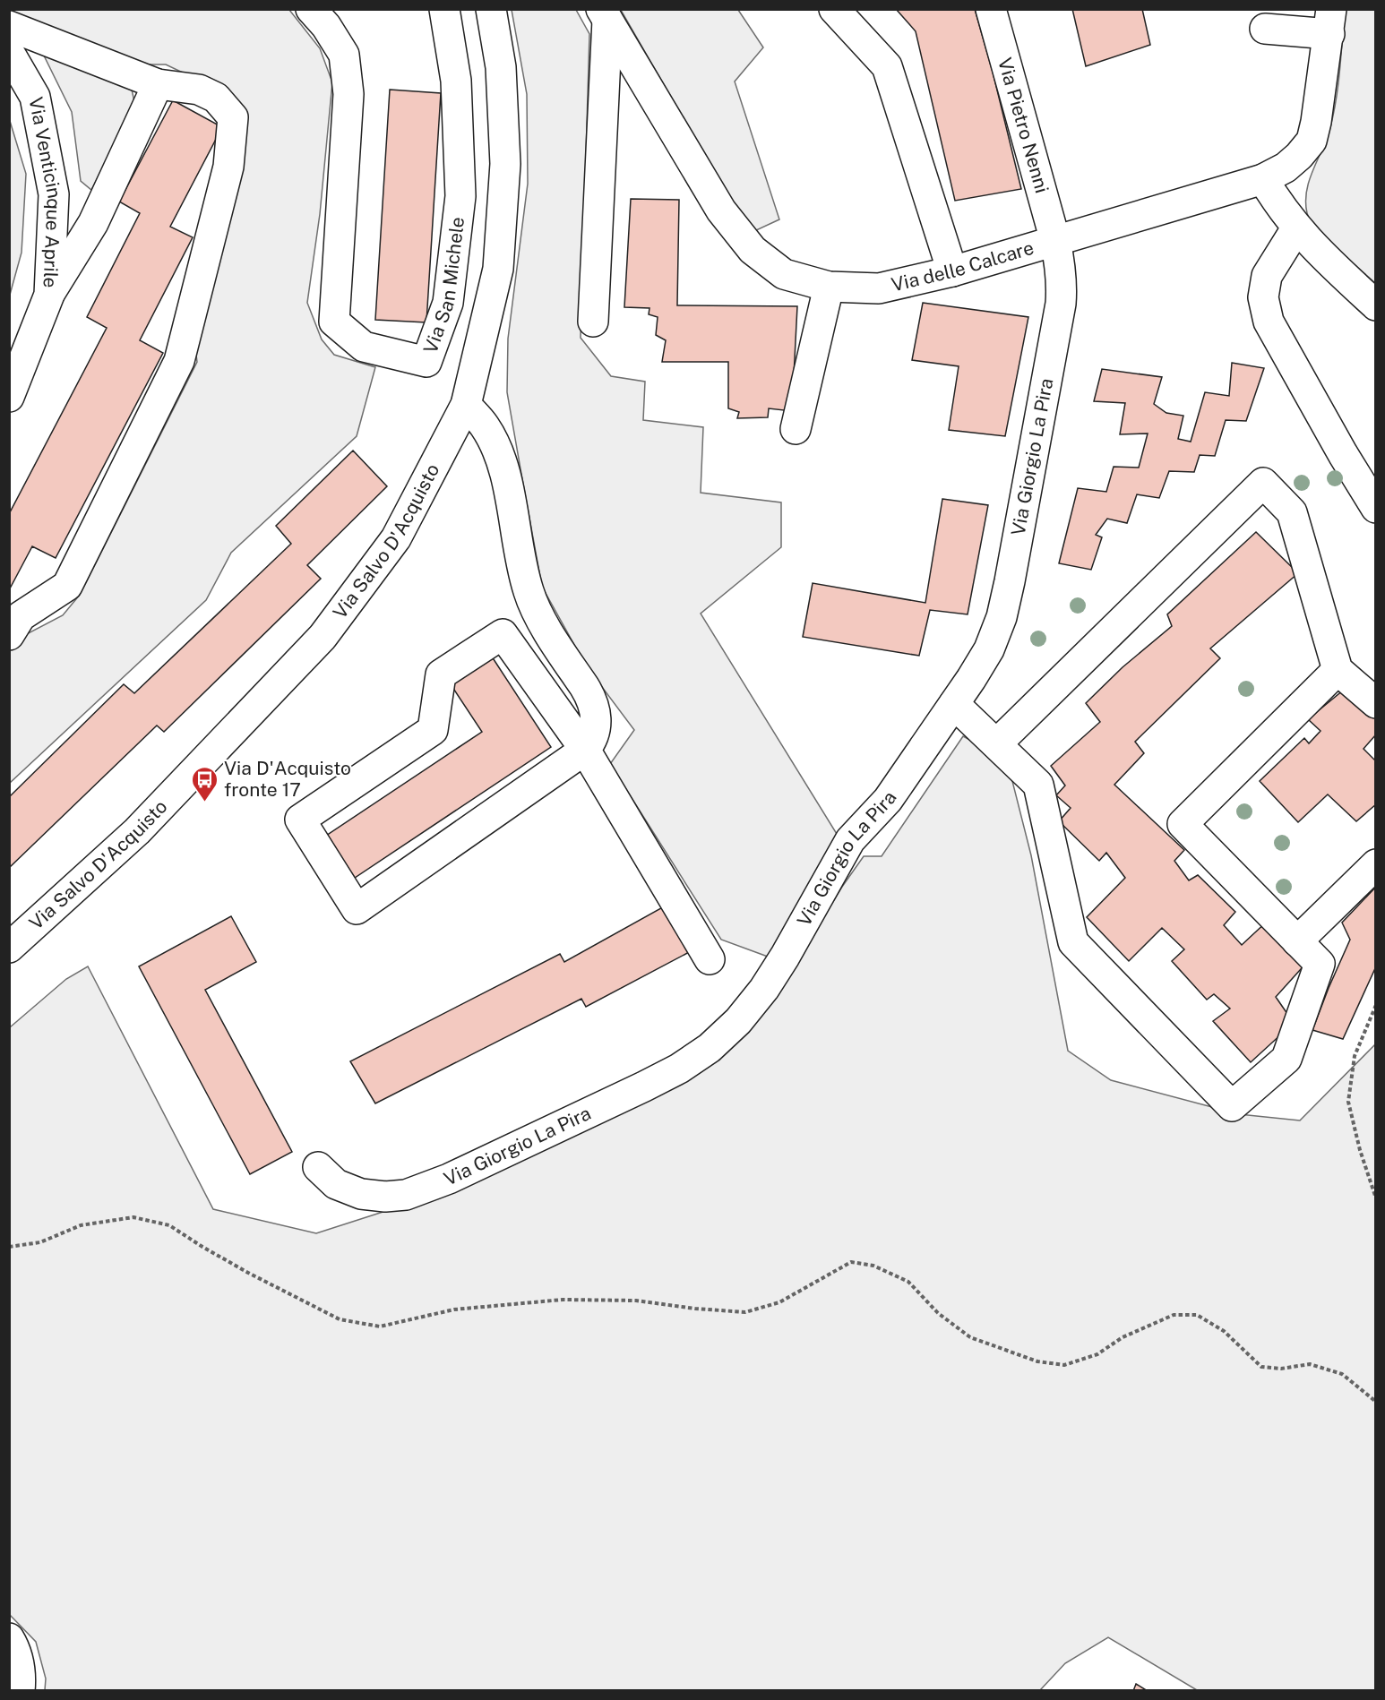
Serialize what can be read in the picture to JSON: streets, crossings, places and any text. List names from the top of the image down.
{
  "streets": {
    "street": [
      "Via Pietro Nenni",
      "Via Venticinque Aprile",
      "Via delle Calcare",
      "Via San Michele",
      "Via Giorgio La Pira",
      "Via Salvo D'Acquisto"
    ]
  },
  "crossings": [
    ["Via Pietro Nenni", "Via delle Calcare"],
    ["Via Pietro Nenni", "Via Giorgio La Pira"],
    ["Via delle Calcare", "Via Giorgio La Pira"]
  ],
  "places": {
    "bus stop": ["Via D'Acquisto fronte 17"]
  }
}
